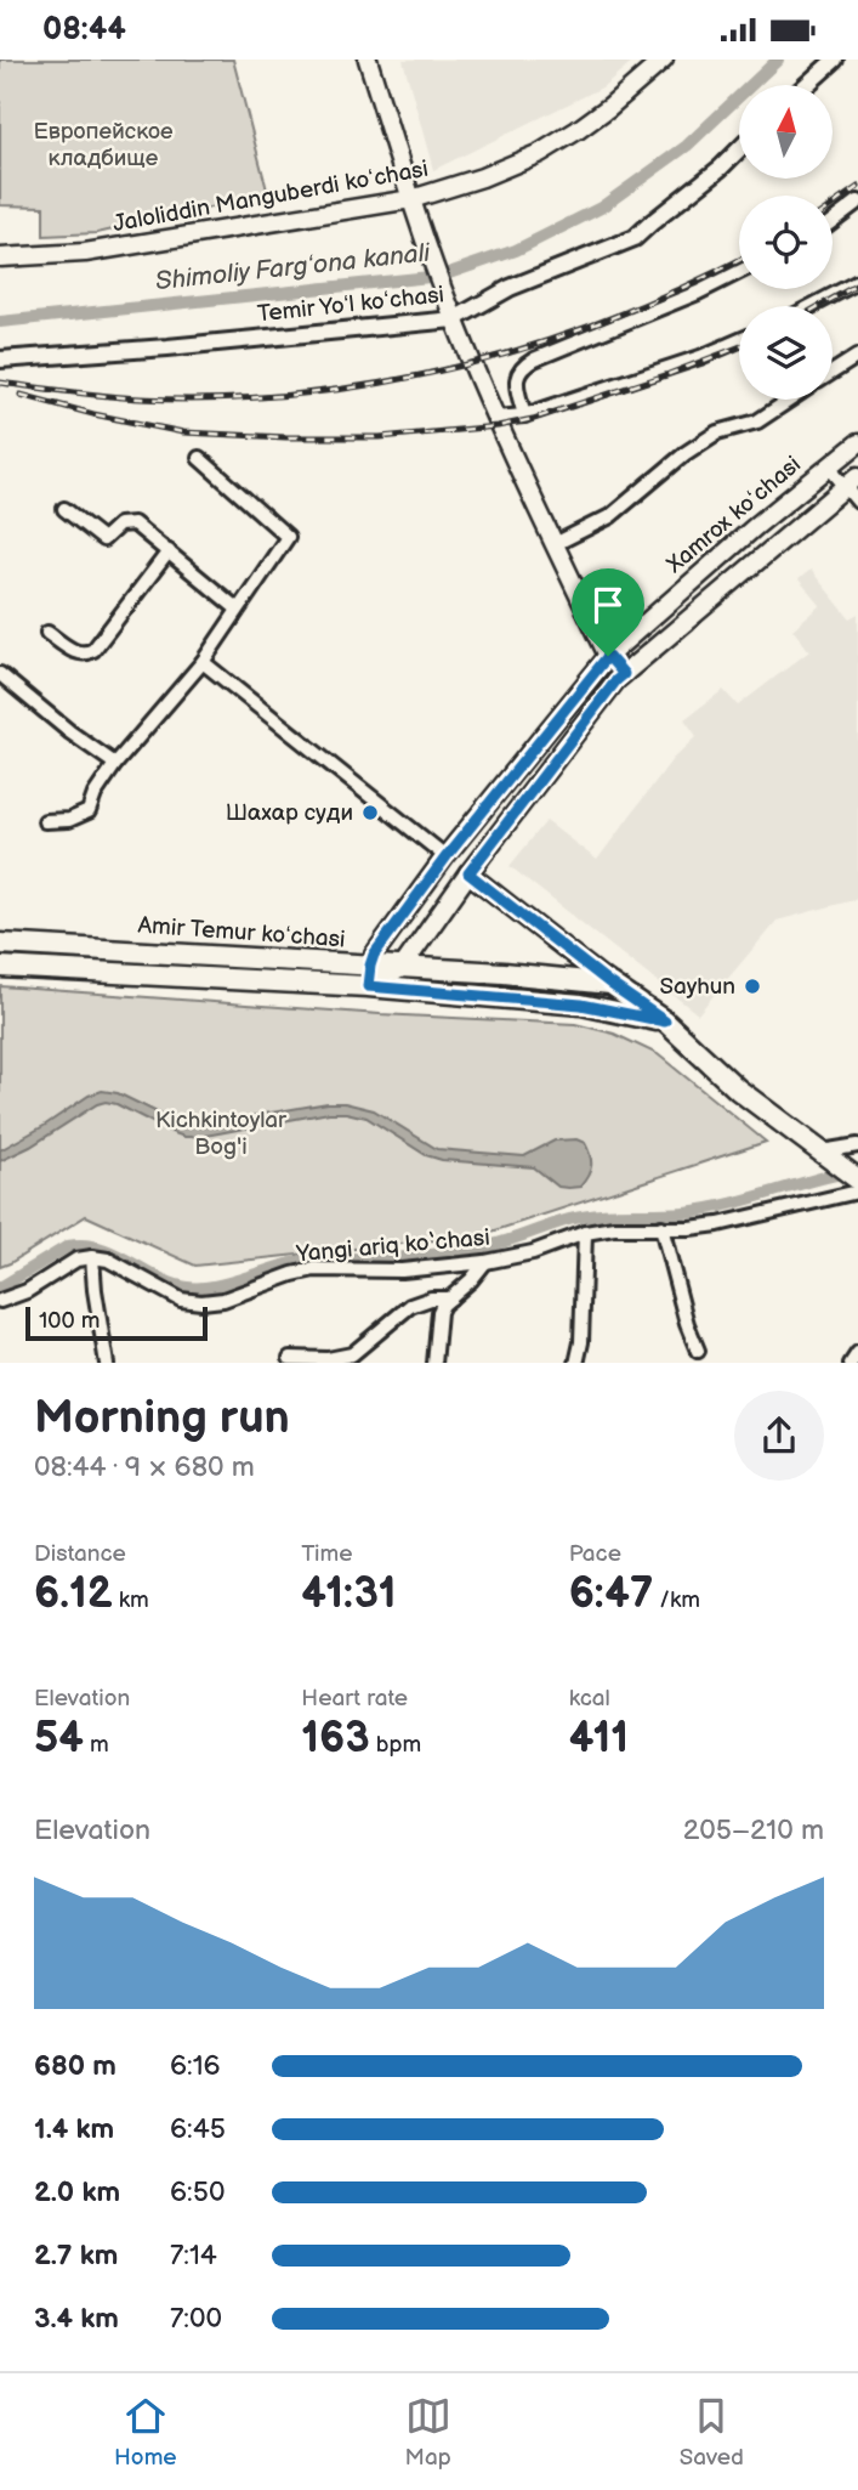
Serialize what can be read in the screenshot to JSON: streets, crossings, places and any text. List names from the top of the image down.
{
  "streets": {
    "main road": ["Jaloliddin Manguberdi koʻchasi", "Xamrox koʻchasi", "Amir Temur koʻchasi"],
    "street": ["Temir Yoʻl koʻchasi", "Yangi ariq ko‘chasi"]
  },
  "crossings": [
    ["Xamrox koʻchasi", "Amir Temur koʻchasi"]
  ],
  "water": ["Shimoliy Fargʻona kanali"],
  "parks": ["Европейское кладбище", "Kichkintoylar Bog'i"],
  "places": ["Шахар суди", "Sayhun"],
  "scale_bar": "100 m",
  "north": "top",
  "page": {
    "status": "08:44",
    "scale": "100 m",
    "heading": ["Morning run", "08:44 · 9 × 680 m"],
    "stats": [
      ["Distance", "6.12 km"],
      ["Time", "41:31"],
      ["Pace", "6:47 /km"],
      ["Elevation", "54 m"],
      ["Heart rate", "163 bpm"],
      ["kcal", "411"]
    ],
    "chart": ["Elevation", "205–210 m"],
    "list": [
      {
        "name": "680 m",
        "note": "6:16"
      },
      {
        "name": "1.4 km",
        "note": "6:45"
      },
      {
        "name": "2.0 km",
        "note": "6:50"
      },
      {
        "name": "2.7 km",
        "note": "7:14"
      },
      {
        "name": "3.4 km",
        "note": "7:00"
      }
    ],
    "tabs": ["Home", "Map", "Saved"]
  }
}
